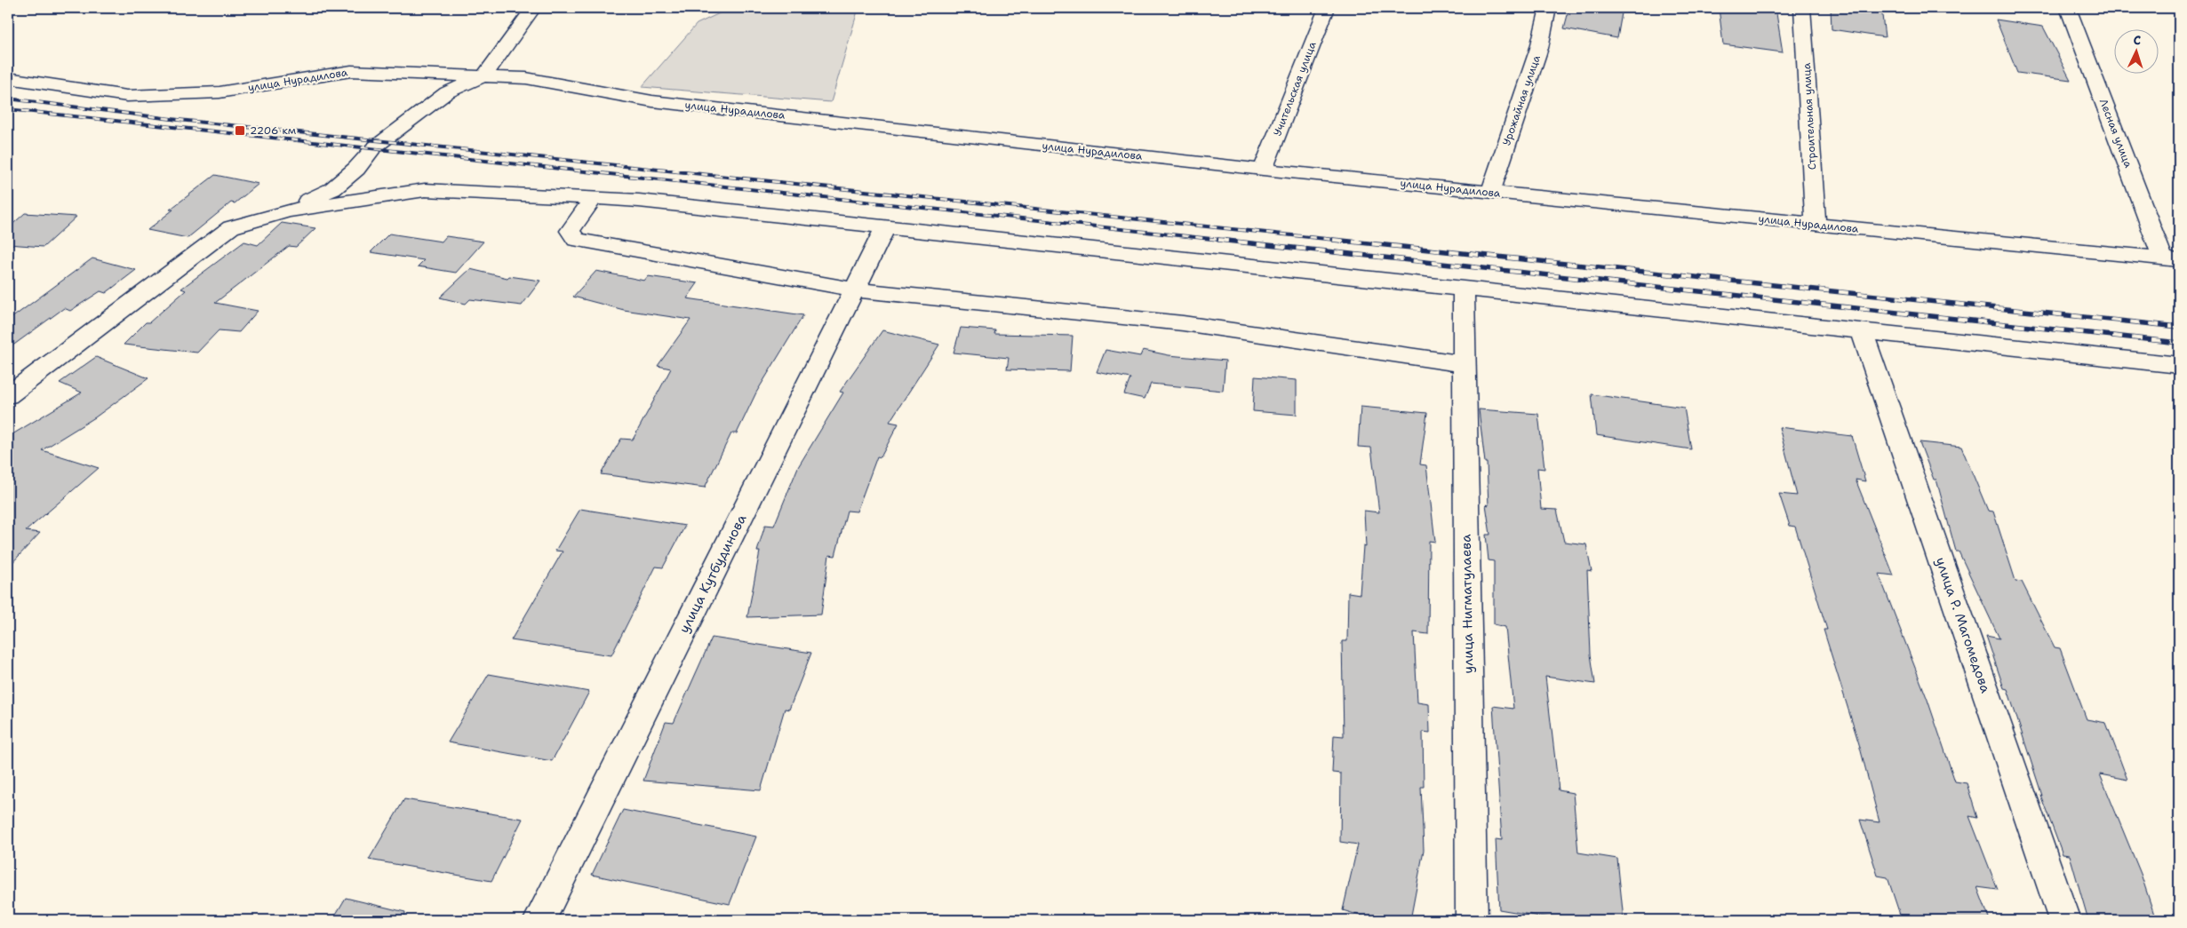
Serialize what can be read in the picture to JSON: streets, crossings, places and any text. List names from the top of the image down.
{
  "streets": {
    "street": [
      "улица Нурадилова",
      "Учительская улица",
      "Урожайная улица",
      "Строительная улица",
      "Лесная улица",
      "улица Кутбудинова",
      "улица Нигматулаева",
      "улица Р. Магомедова"
    ]
  },
  "crossings": [
    ["улица Нурадилова", "Учительская улица"],
    ["улица Нурадилова", "Урожайная улица"],
    ["улица Нурадилова", "Строительная улица"],
    ["улица Нурадилова", "Лесная улица"]
  ],
  "places": {
    "transit": ["2206 км"]
  },
  "north": "top"
}
